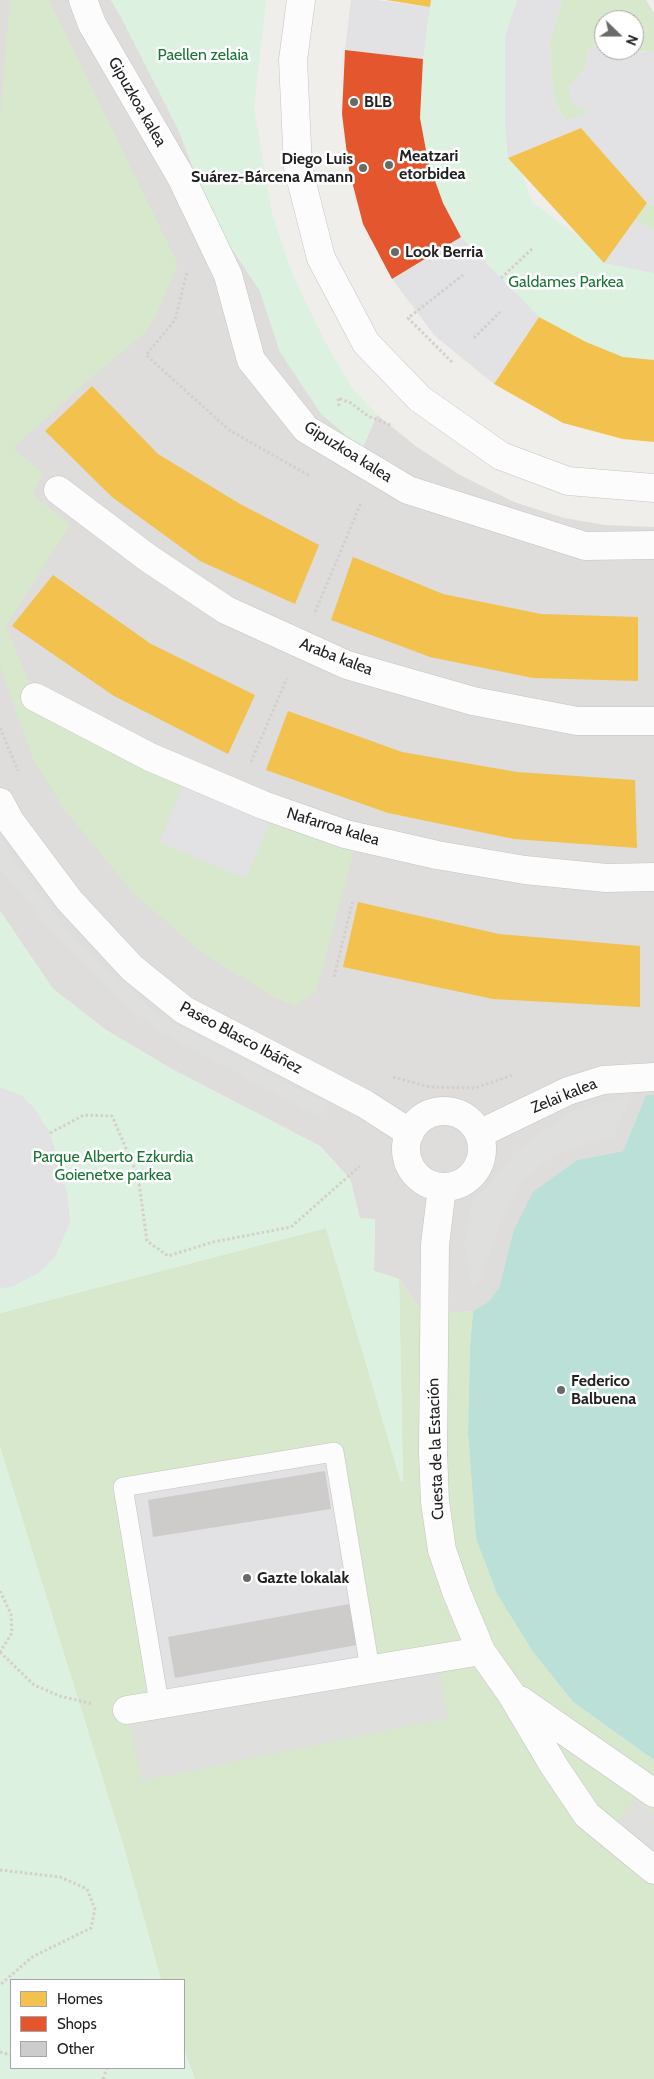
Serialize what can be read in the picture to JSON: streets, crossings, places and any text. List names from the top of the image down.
{
  "streets": {
    "street": [
      "Gipuzkoa kalea",
      "Araba kalea",
      "Nafarroa kalea",
      "Paseo Blasco Ibáñez",
      "Zelai kalea",
      "Cuesta de la Estación"
    ]
  },
  "crossings": [
    ["Paseo Blasco Ibáñez", "Zelai kalea"],
    ["Paseo Blasco Ibáñez", "Cuesta de la Estación"],
    ["Zelai kalea", "Cuesta de la Estación"]
  ],
  "parks": ["Paellen zelaia", "Galdames Parkea", "Parque Alberto Ezkurdia Goienetxe parkea"],
  "places": [
    "BLB",
    "Meatzari etorbidea",
    "Diego Luis Suárez-Bárcena Amann",
    "Look Berria",
    "Federico Balbuena",
    "Gazte lokalak"
  ],
  "legend": ["Homes", "Shops", "Other"],
  "north": "right"
}
